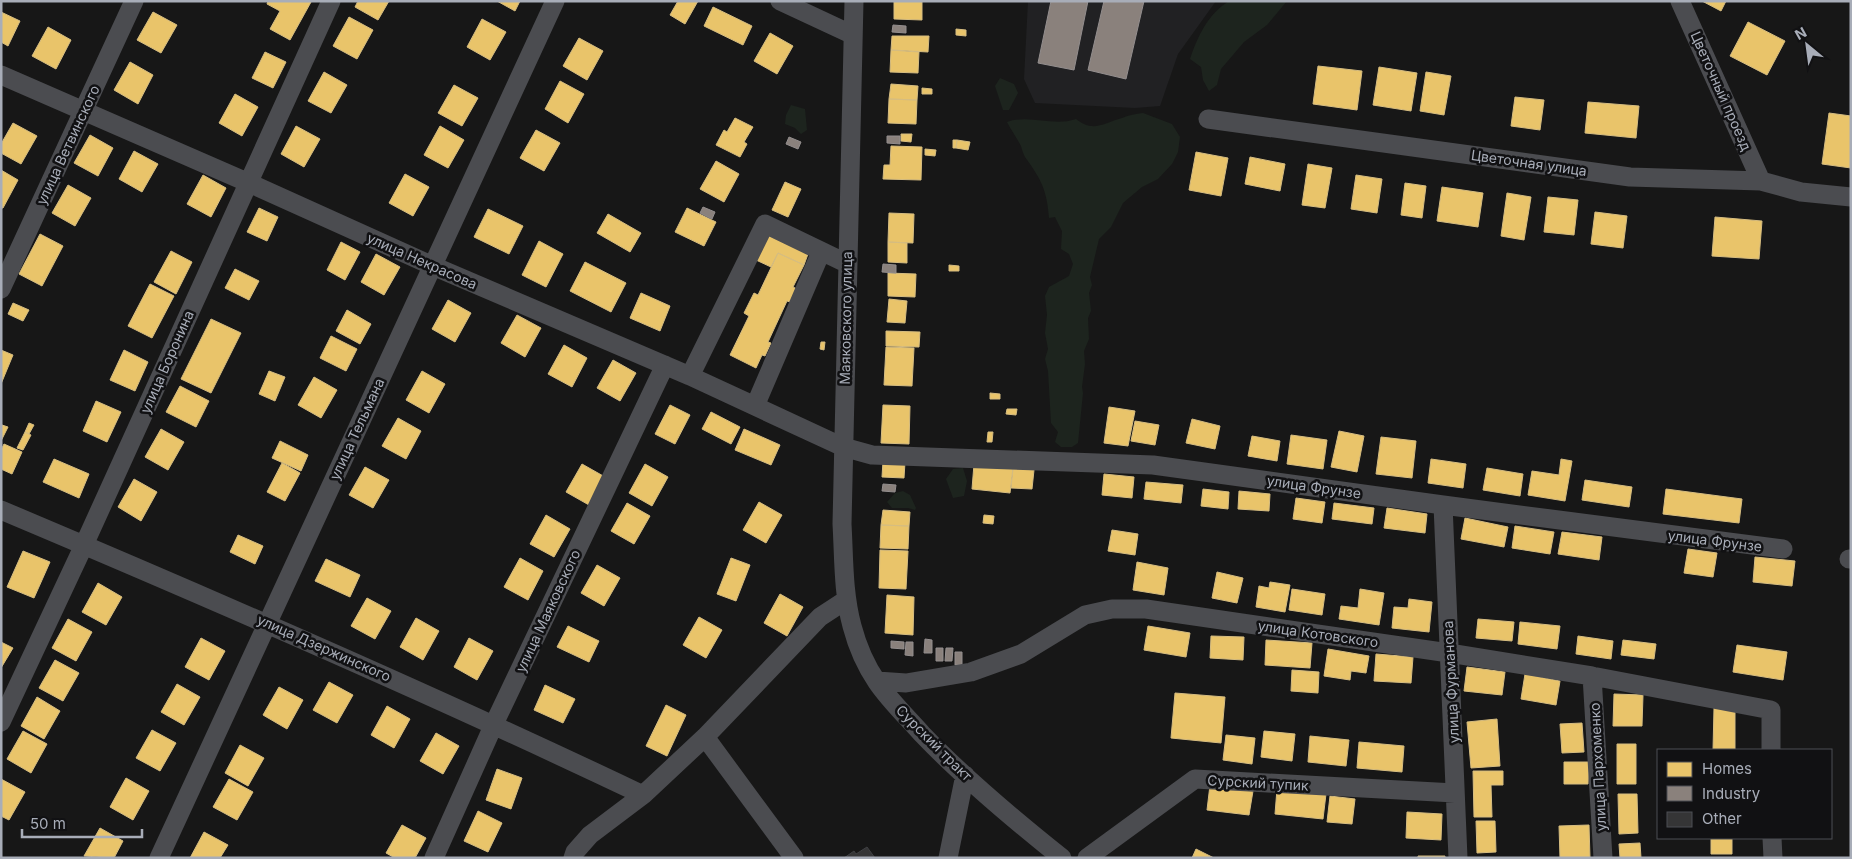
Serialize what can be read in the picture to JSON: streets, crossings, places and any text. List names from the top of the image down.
{
  "streets": {
    "street": [
      "Цветочный проезд",
      "улица Ветвинского",
      "Цветочная улица",
      "улица Некрасова",
      "Маяковского улица",
      "улица Боронина",
      "улица Тельмана",
      "улица Фрунзе",
      "улица Маяковского",
      "улица Котовского",
      "улица Дзержинского",
      "улица Фурманова",
      "Сурский тракт",
      "улица Пархоменко",
      "Сурский тупик"
    ]
  },
  "crossings": [
    ["Цветочный проезд", "Цветочная улица"],
    ["улица Ветвинского", "улица Некрасова"],
    ["улица Некрасова", "Маяковского улица"],
    ["улица Некрасова", "улица Боронина"],
    ["улица Некрасова", "улица Тельмана"],
    ["улица Некрасова", "улица Фрунзе"],
    ["улица Некрасова", "улица Маяковского"],
    ["Маяковского улица", "улица Фрунзе"],
    ["Маяковского улица", "Сурский тракт"],
    ["улица Боронина", "улица Дзержинского"],
    ["улица Тельмана", "улица Дзержинского"],
    ["улица Фрунзе", "улица Фурманова"],
    ["улица Маяковского", "улица Дзержинского"],
    ["улица Котовского", "улица Фурманова"],
    ["улица Котовского", "Сурский тракт"],
    ["улица Котовского", "улица Пархоменко"],
    ["улица Фурманова", "Сурский тупик"]
  ],
  "legend": ["Homes", "Industry", "Other"],
  "scale_bar": "50 m",
  "north": "top left"
}
